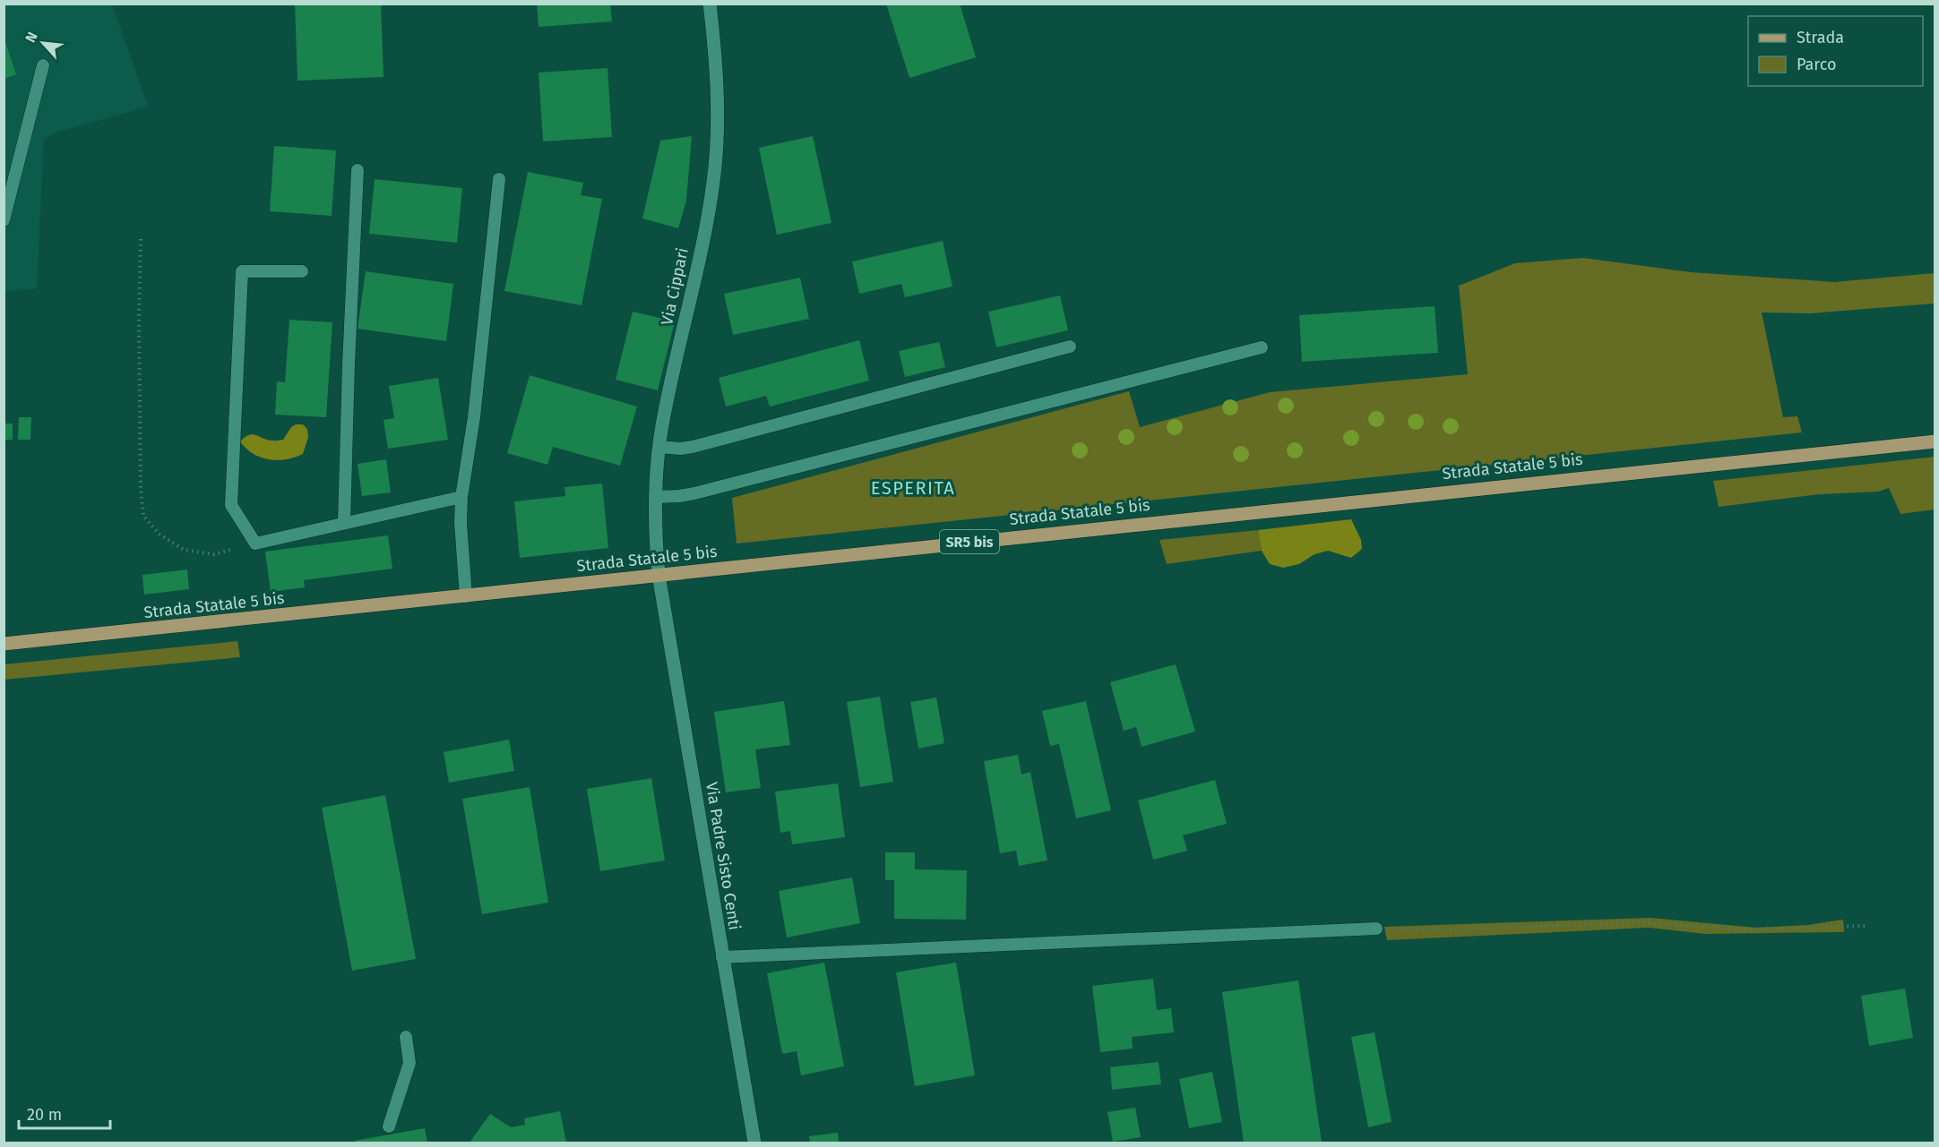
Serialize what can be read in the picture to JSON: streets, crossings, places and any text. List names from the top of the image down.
{
  "streets": {
    "main road": ["Strada Statale 5 bis", "SR5 bis"],
    "street": ["Via Cippari", "Via Padre Sisto Centi"]
  },
  "crossings": [
    ["Via Cippari", "Strada Statale 5 bis"],
    ["Via Cippari", "Via Padre Sisto Centi"],
    ["Strada Statale 5 bis", "Via Padre Sisto Centi"]
  ],
  "districts": ["ESPERITA"],
  "legend": ["Strada", "Parco"],
  "scale_bar": "20 m",
  "north": "top left"
}
